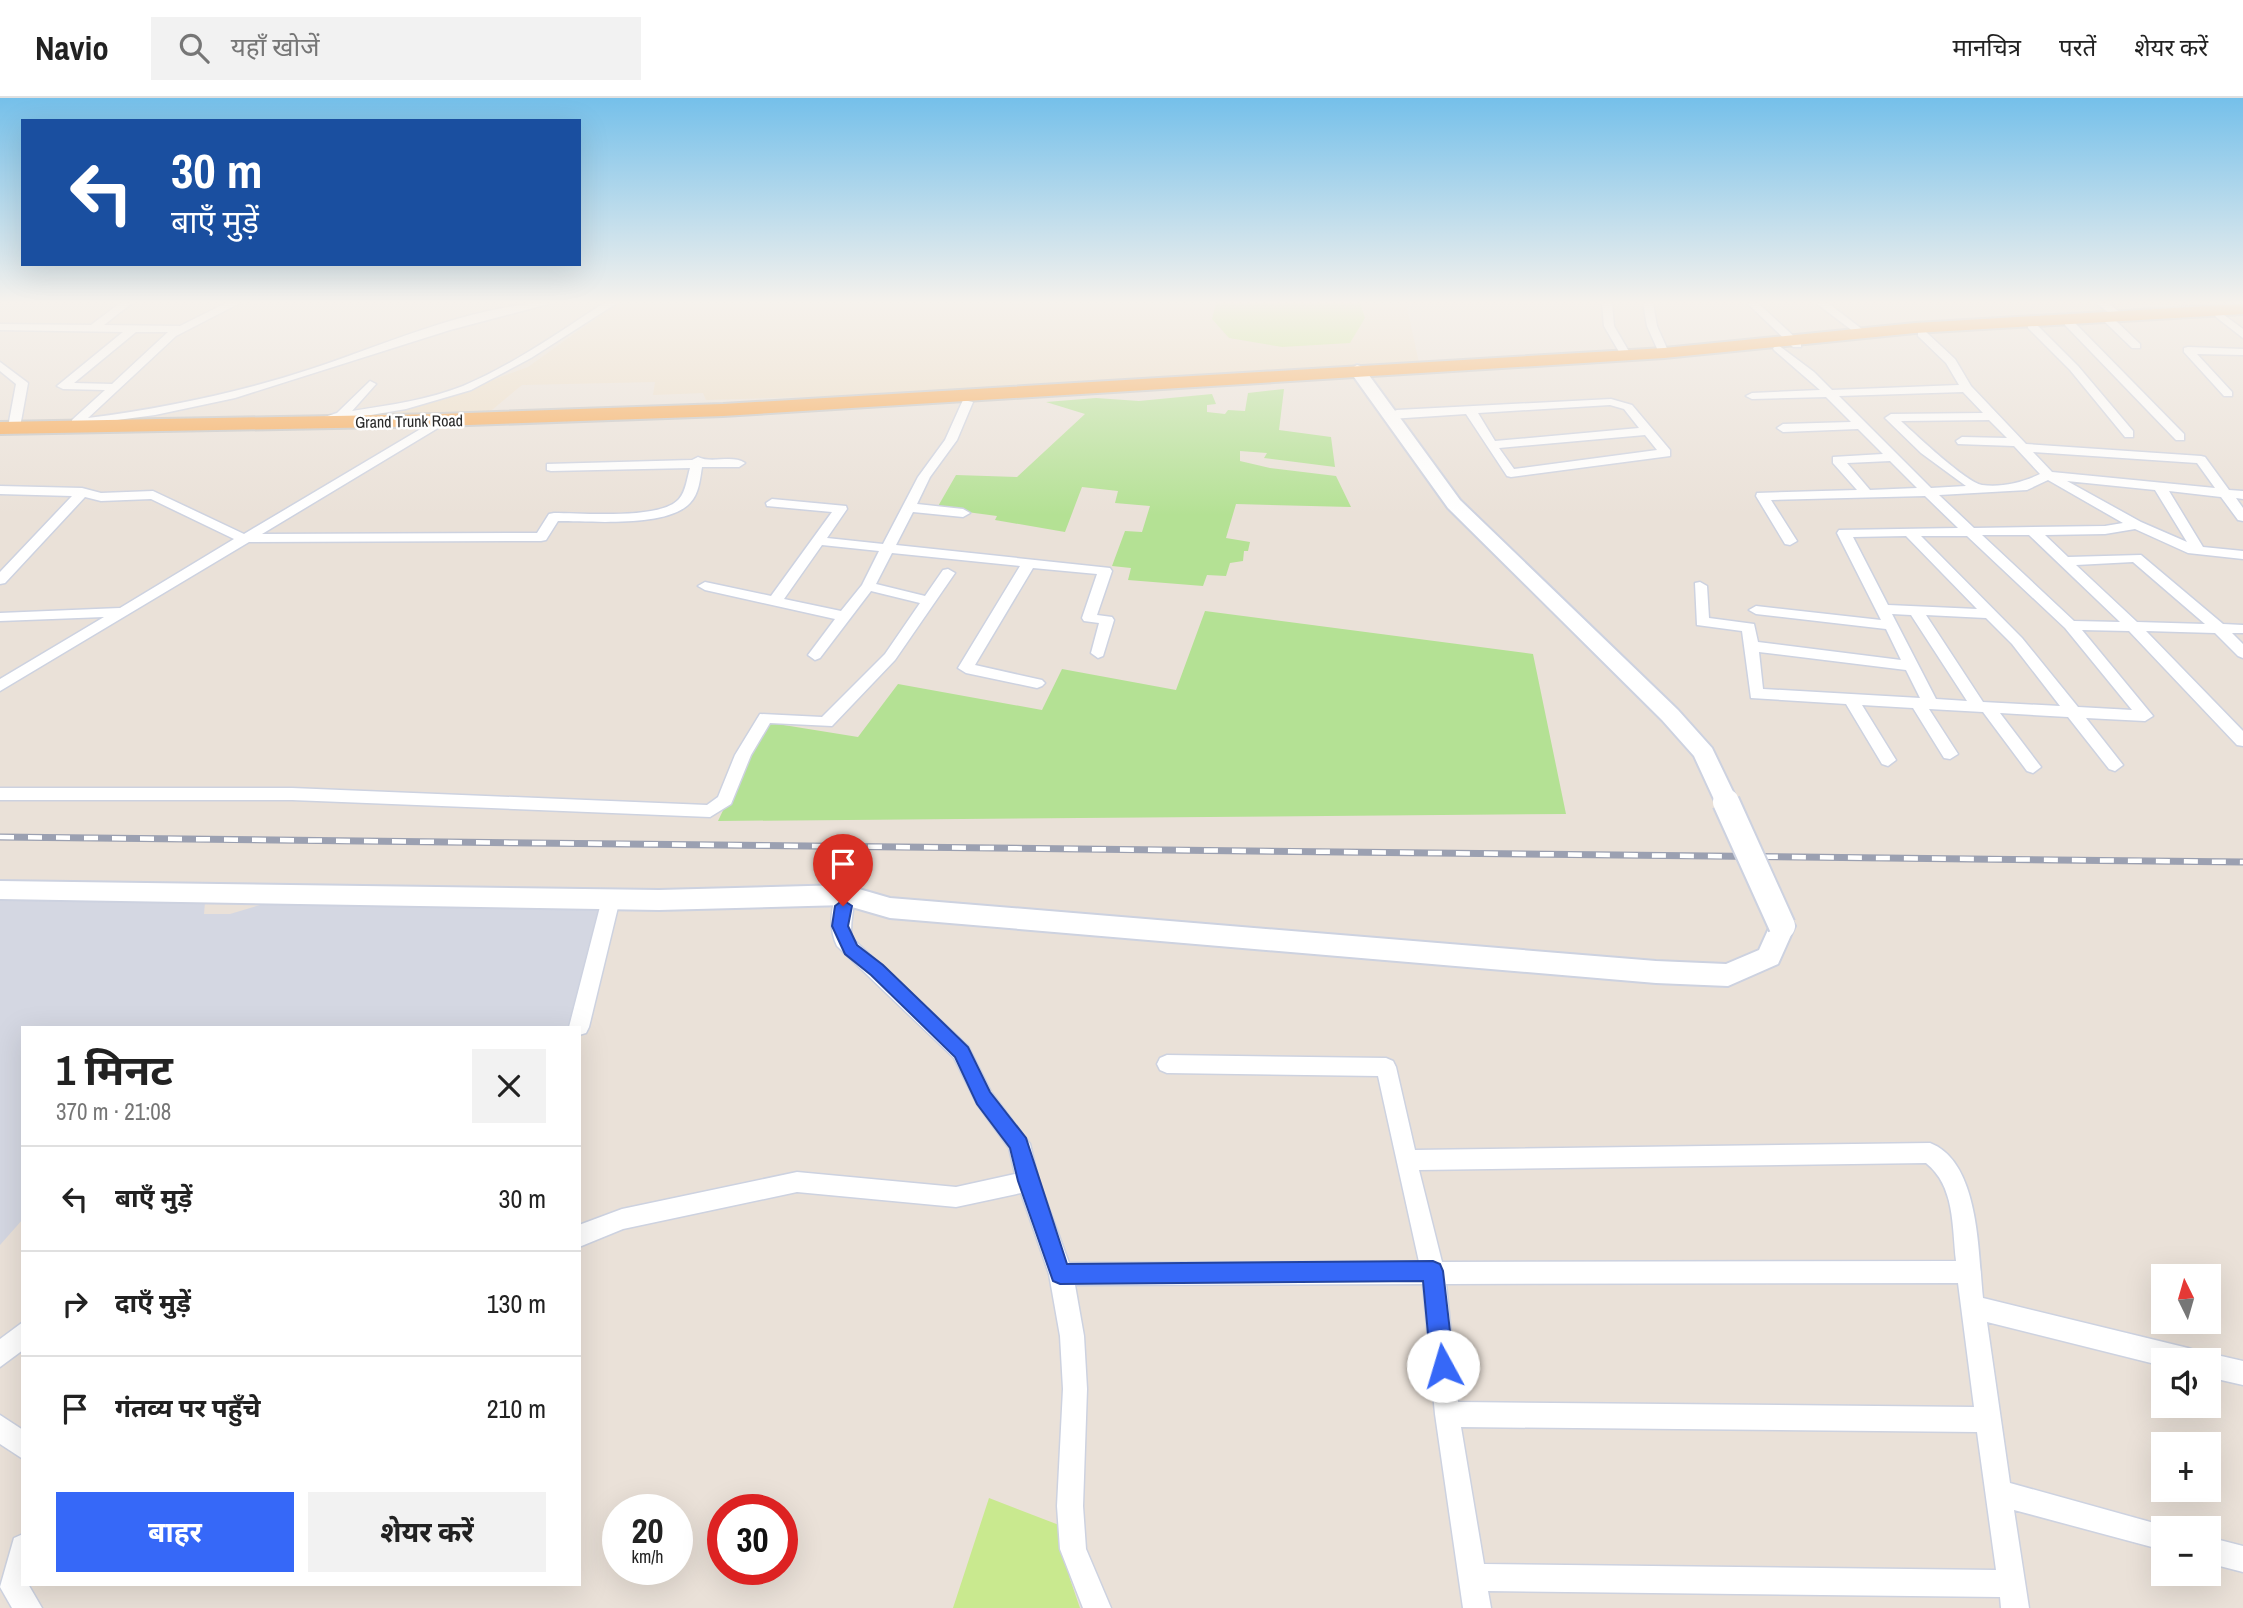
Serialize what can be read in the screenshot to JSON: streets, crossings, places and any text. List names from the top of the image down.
{
  "streets": {
    "highway": ["Grand Trunk Road"]
  },
  "north": "top",
  "page": {
    "header": "Navio",
    "search": "यहाँ खोजें",
    "nav": ["मानचित्र", "परतें", "शेयर करें"],
    "turn": ["30 m", "बाएँ मुड़ें"],
    "heading": ["1 मिनट", "370 m · 21:08"],
    "list": [
      {
        "name": "बाएँ मुड़ें",
        "value": "30 m"
      },
      {
        "name": "दाएँ मुड़ें",
        "value": "130 m"
      },
      {
        "name": "गंतव्य पर पहुँचे",
        "value": "210 m"
      }
    ],
    "map_buttons": ["+", "−"],
    "buttons": ["बाहर", "शेयर करें"],
    "speed": "20 km/h",
    "limit": "30"
  }
}
